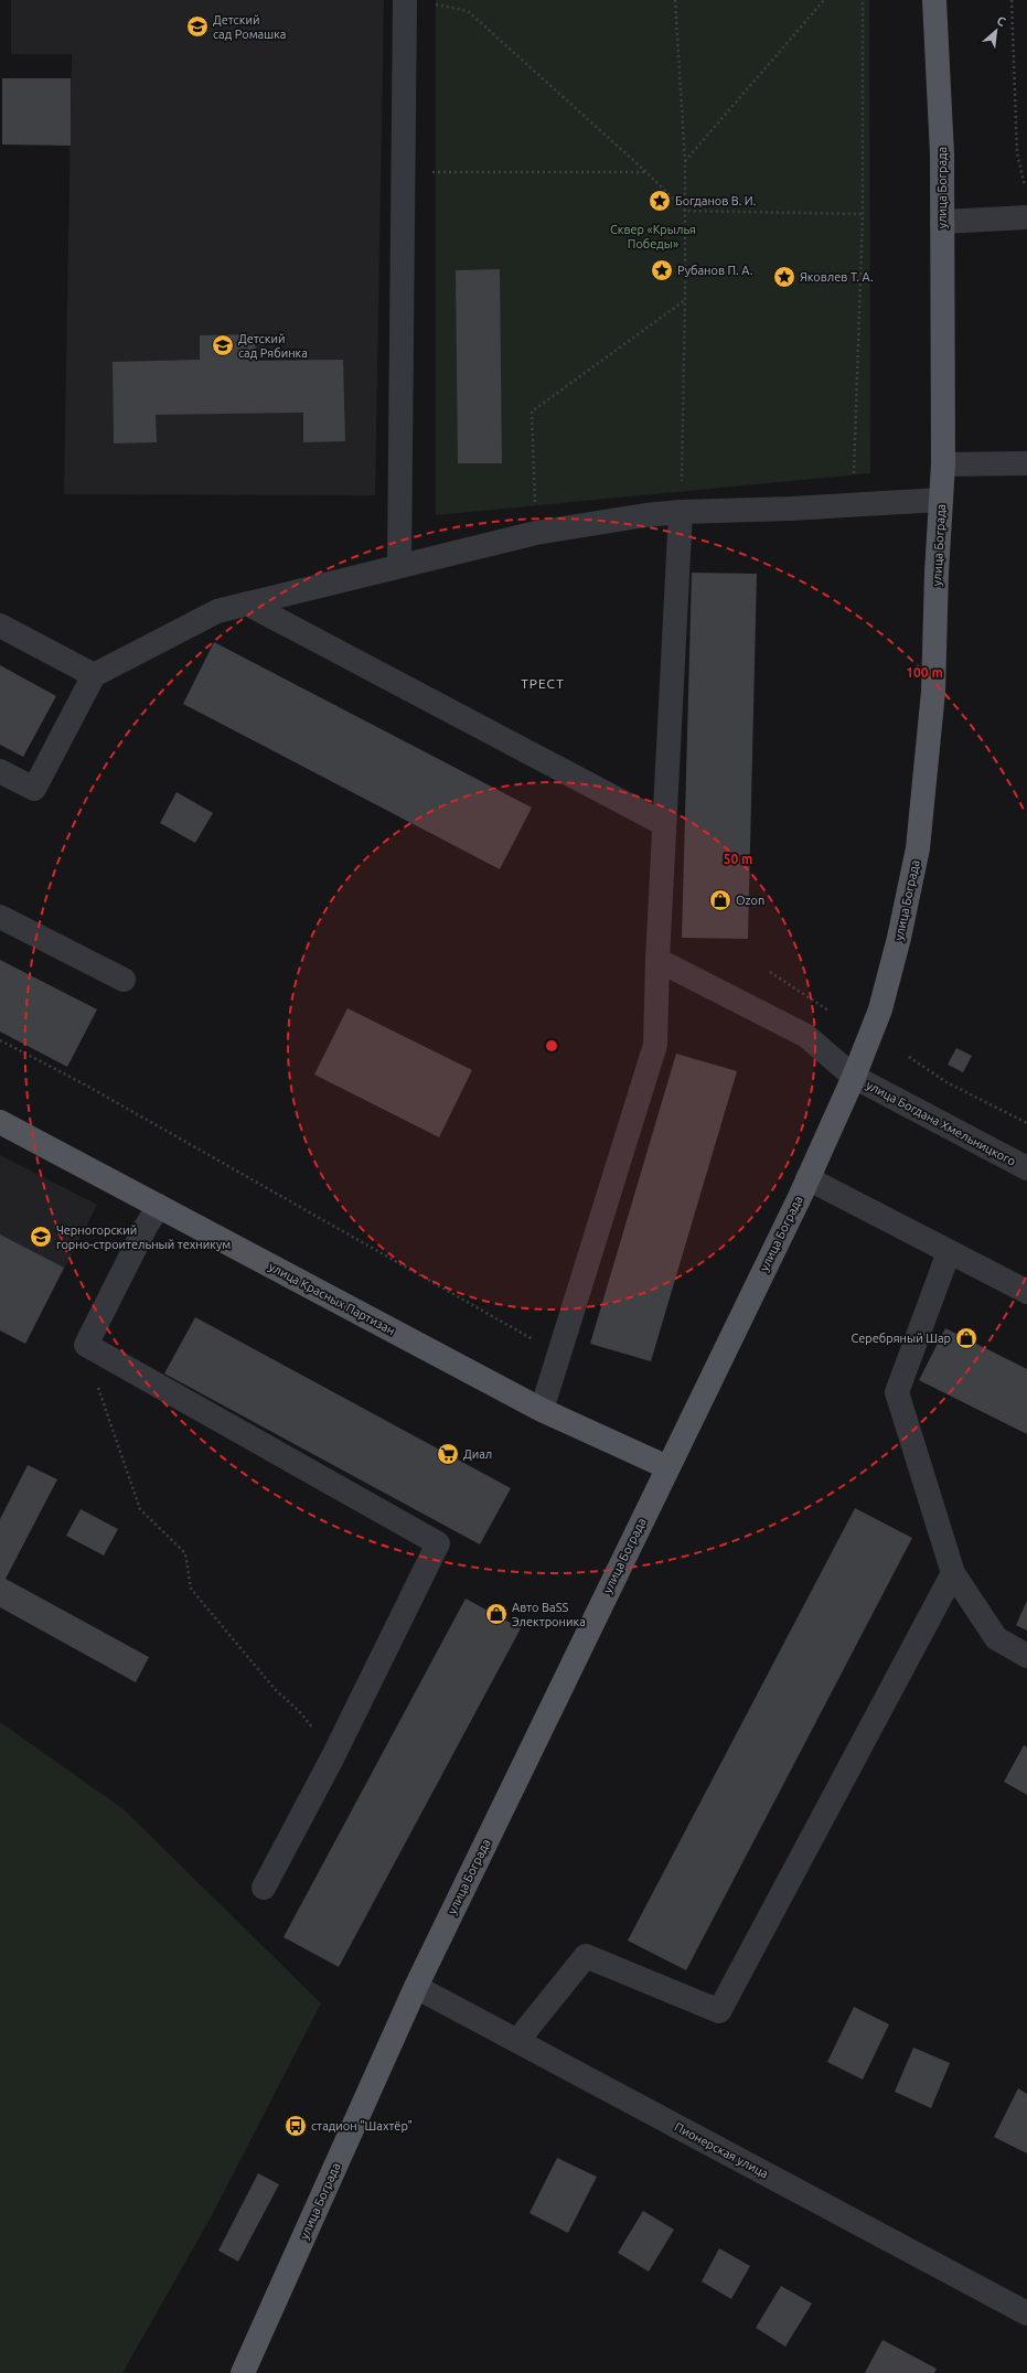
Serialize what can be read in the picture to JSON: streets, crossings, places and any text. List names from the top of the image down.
{
  "streets": {
    "main road": ["улица Бограда", "улица Красных Партизан"],
    "street": ["улица Богдана Хмельницкого", "Пионерская улица"]
  },
  "crossings": [
    ["улица Бограда", "улица Богдана Хмельницкого"],
    ["улица Бограда", "улица Красных Партизан"],
    ["улица Бограда", "Пионерская улица"]
  ],
  "districts": ["ТРЕСТ"],
  "parks": ["Сквер «Крылья Победы»"],
  "places": {
    "school or university": ["Детский сад Ромашка", "Детский сад Рябинка", "Черногорский горно-строительный техникум"],
    "place": ["Богданов В. И.", "Рубанов П. А.", "Яковлев Т. А."],
    "shop": ["Ozon", "Серебряный Шар", "Авто BaSS Электроника"],
    "supermarket": ["Диал"],
    "bus stop": ["стадион \"Шахтёр\""]
  },
  "north": "top right",
  "rings": ["100 m", "50 m"]
}
